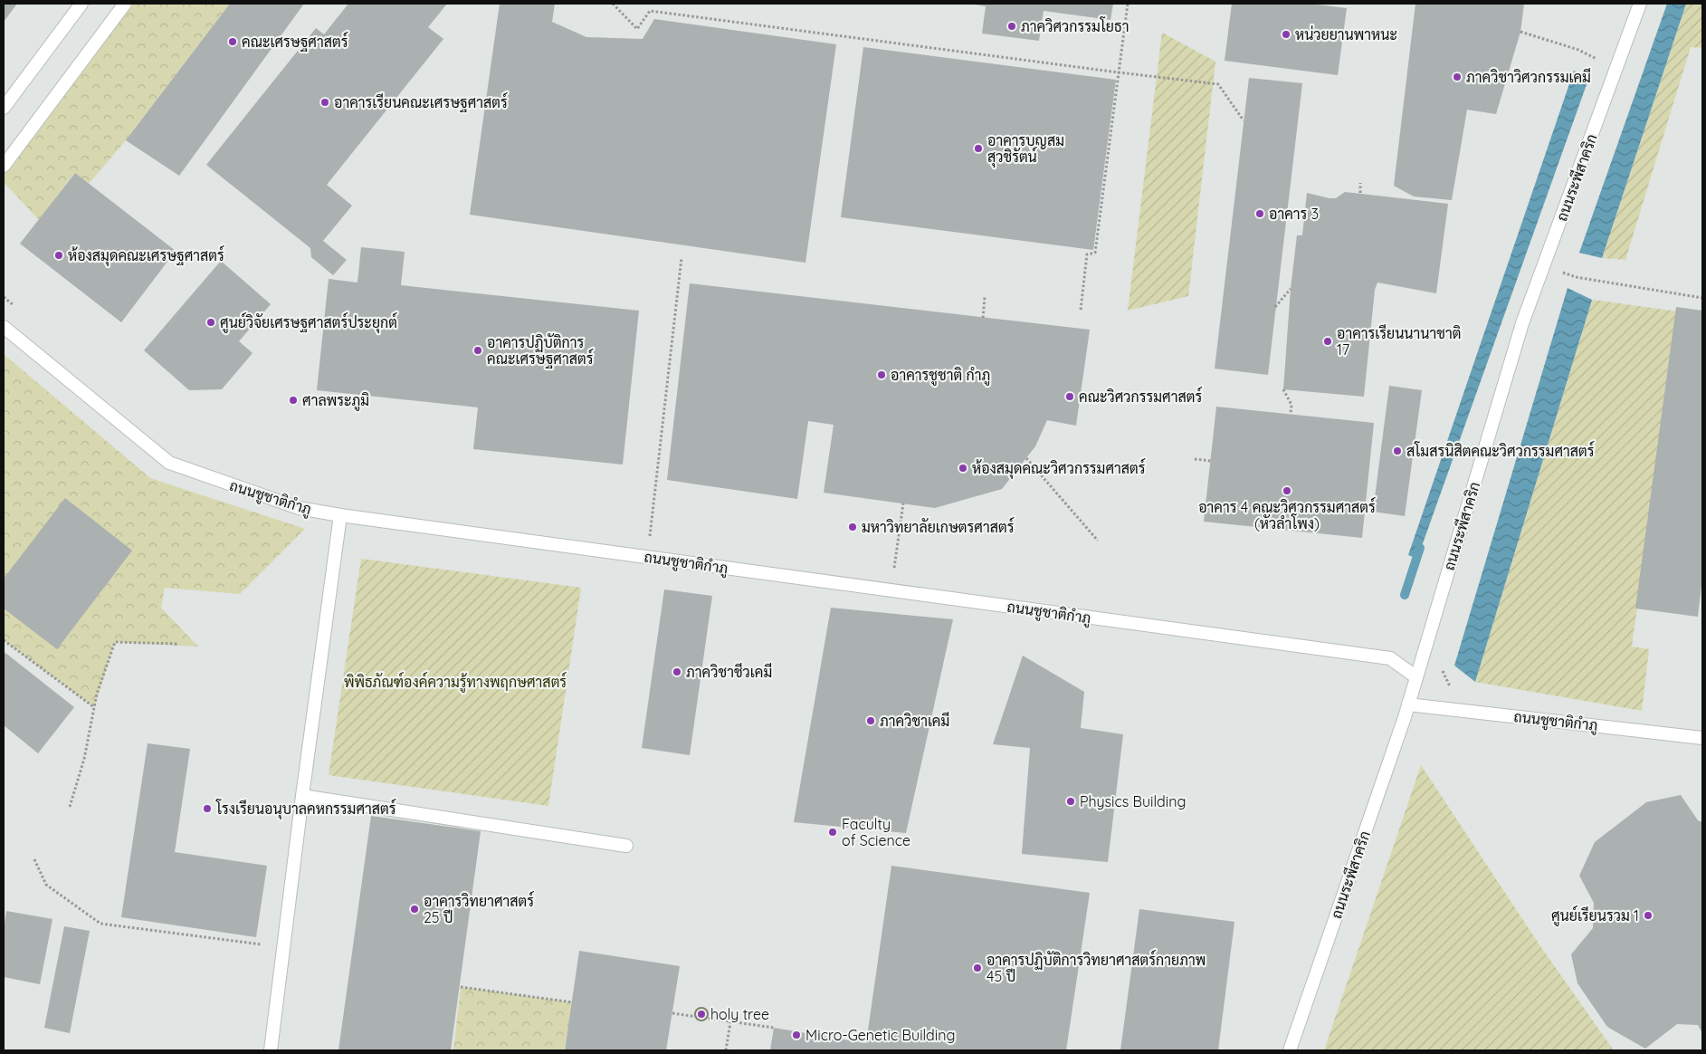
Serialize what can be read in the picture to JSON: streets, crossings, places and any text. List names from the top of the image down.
{
  "streets": {
    "lane": ["ถนนระพีสาคริก", "ถนนชูชาติกำภู"]
  },
  "crossings": [
    ["ถนนระพีสาคริก", "ถนนชูชาติกำภู"]
  ],
  "parks": ["พิพิธภัณฑ์องค์ความรู้ทางพฤกษศาสตร์"],
  "places": [
    "ภาควิศวกรรมโยธา",
    "หน่วยยานพาหนะ",
    "คณะเศรษฐศาสตร์",
    "ภาควิชาวิศวกรรมเคมี",
    "อาคารเรียนคณะเศรษฐศาสตร์",
    "อาคารบุญสม สุวชิรัตน์",
    "อาคาร 3",
    "ห้องสมุดคณะเศรษฐศาสตร์",
    "ศูนย์วิจัยเศรษฐศาสตร์ประยุกต์",
    "อาคารเรียนนานาชาติ 17",
    "อาคารปฏิบัติการ คณะเศรษฐศาสตร์",
    "อาคารชูชาติ กำภู",
    "คณะวิศวกรรมศาสตร์",
    "ศาลพระภูมิ",
    "สโมสรนิสิตคณะวิศวกรรมศาสตร์",
    "ห้องสมุดคณะวิศวกรรมศาสตร์",
    "อาคาร 4 คณะวิศวกรรมศาสตร์ (หัวลำโพง)",
    "มหาวิทยาลัยเกษตรศาสตร์",
    "ภาควิชาชีวเคมี",
    "ภาควิชาเคมี",
    "Physics Building",
    "โรงเรียนอนุบาลคหกรรมศาสตร์",
    "Faculty of Science",
    "อาคารวิทยาศาสตร์ 25 ปี",
    "ศูนย์เรียนรวม 1",
    "อาคารปฏิบัติการวิทยาศาสตร์กายภาพ 45 ปี",
    "holy tree",
    "Micro-Genetic Building"
  ]
}
